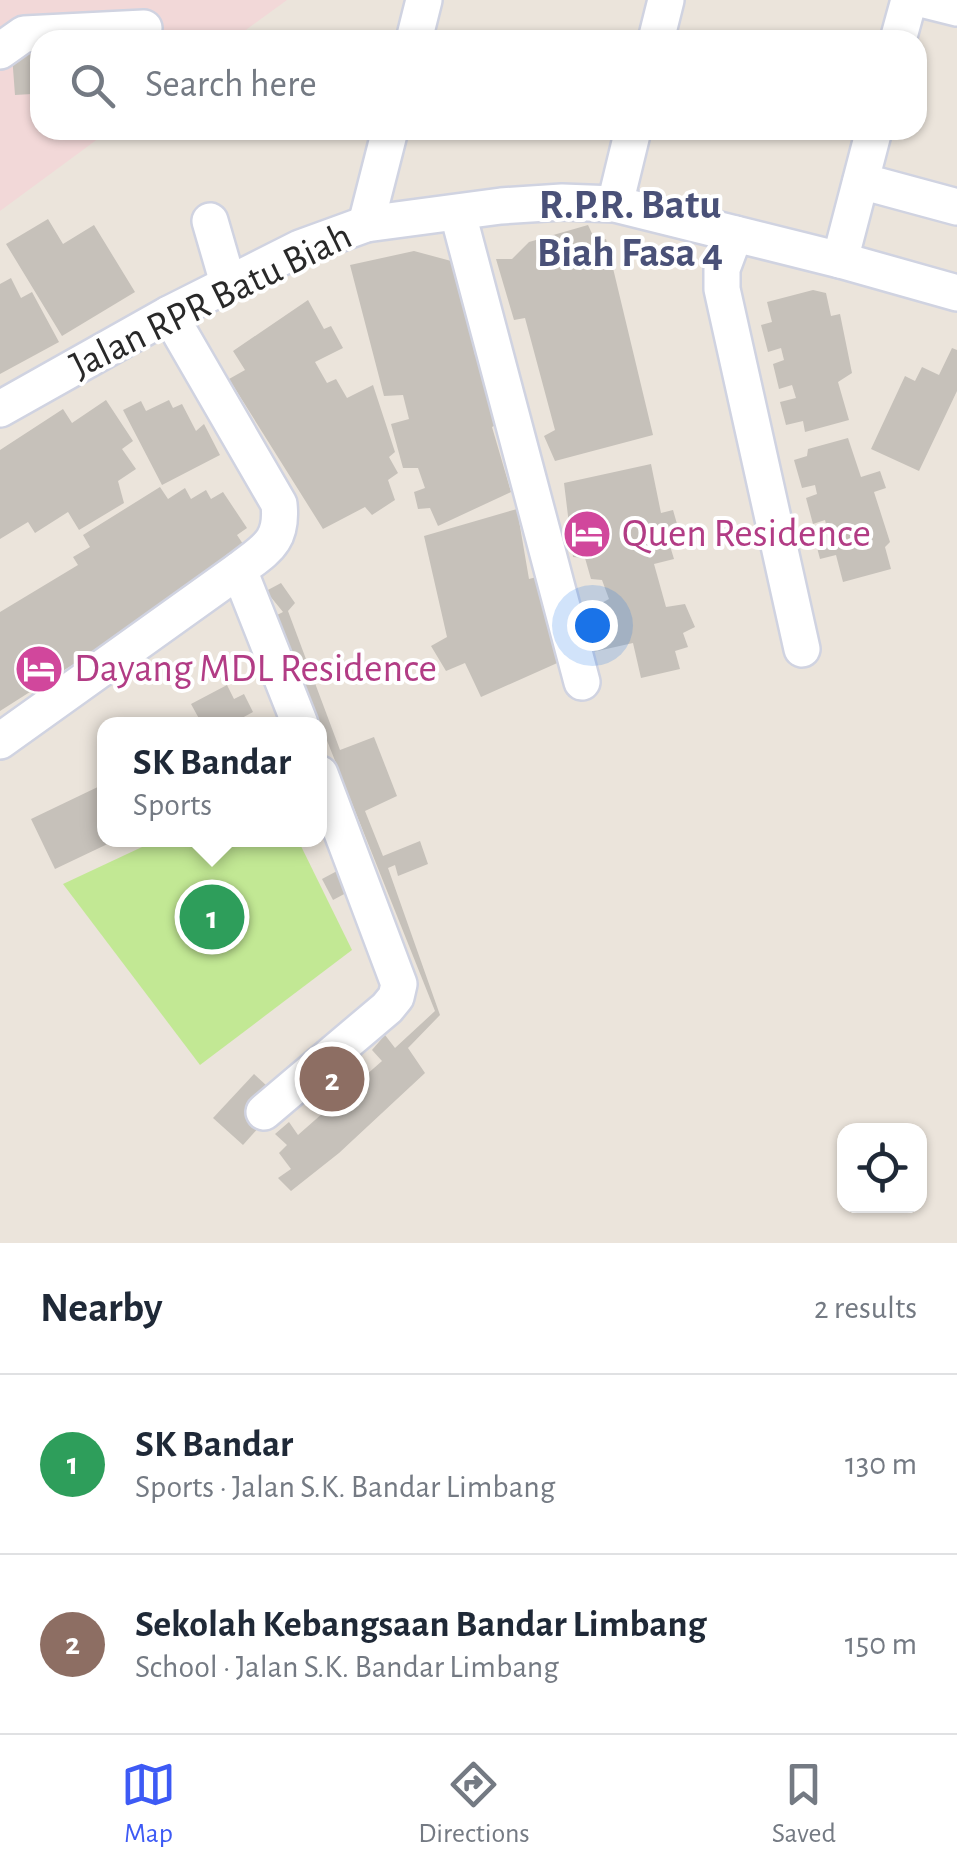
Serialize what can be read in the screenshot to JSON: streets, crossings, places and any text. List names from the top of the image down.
{
  "streets": {
    "street": ["Jalan RPR Batu Biah"]
  },
  "districts": ["R.P.R. Batu Biah Fasa 4"],
  "places": {
    "hotel": ["Quen Residence", "Dayang MDL Residence"]
  },
  "page": {
    "search": "Search here",
    "popup": ["SK Bandar", "Sports"],
    "pins": ["1", "2"],
    "heading": ["Nearby", "2 results"],
    "list": [
      {
        "mark": "1",
        "name": "SK Bandar",
        "note": "Sports · Jalan S.K. Bandar Limbang",
        "value": "130 m"
      },
      {
        "mark": "2",
        "name": "Sekolah Kebangsaan Bandar Limbang",
        "note": "School · Jalan S.K. Bandar Limbang",
        "value": "150 m"
      }
    ],
    "nav": ["Map", "Directions", "Saved"]
  }
}
